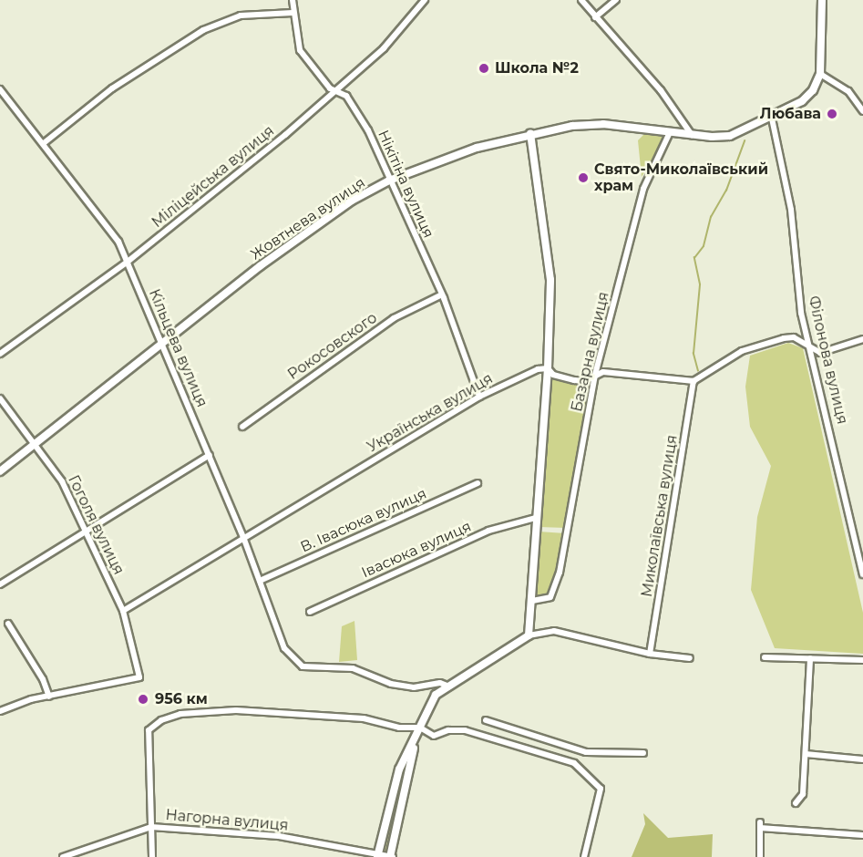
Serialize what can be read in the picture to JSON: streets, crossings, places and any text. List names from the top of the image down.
{
  "streets": {
    "main road": ["Жовтнева вулиця"],
    "street": [
      "Міліцейська вулиця",
      "Нікітіна вулиця",
      "Рокосовского",
      "Кільцева вулиця",
      "Базарна вулиця",
      "Філонова вулиця",
      "Українська вулиця",
      "Миколаївська вулиця",
      "В. Івасюка вулиця",
      "Гоголя вулиця",
      "Івасюка вулиця",
      "Нагорна вулиця"
    ]
  },
  "crossings": [
    ["Міліцейська вулиця", "Нікітіна вулиця"],
    ["Міліцейська вулиця", "Кільцева вулиця"],
    ["Нікітіна вулиця", "Жовтнева вулиця"],
    ["Нікітіна вулиця", "Рокосовского"],
    ["Нікітіна вулиця", "Українська вулиця"],
    ["Жовтнева вулиця", "Кільцева вулиця"],
    ["Жовтнева вулиця", "Базарна вулиця"],
    ["Жовтнева вулиця", "Філонова вулиця"],
    ["Жовтнева вулиця", "Гоголя вулиця"],
    ["Кільцева вулиця", "Українська вулиця"],
    ["Кільцева вулиця", "В. Івасюка вулиця"],
    ["Українська вулиця", "Гоголя вулиця"]
  ],
  "places": [
    "Школа №2",
    "Любава",
    "Свято-Миколаївський храм",
    "956 км"
  ]
}
